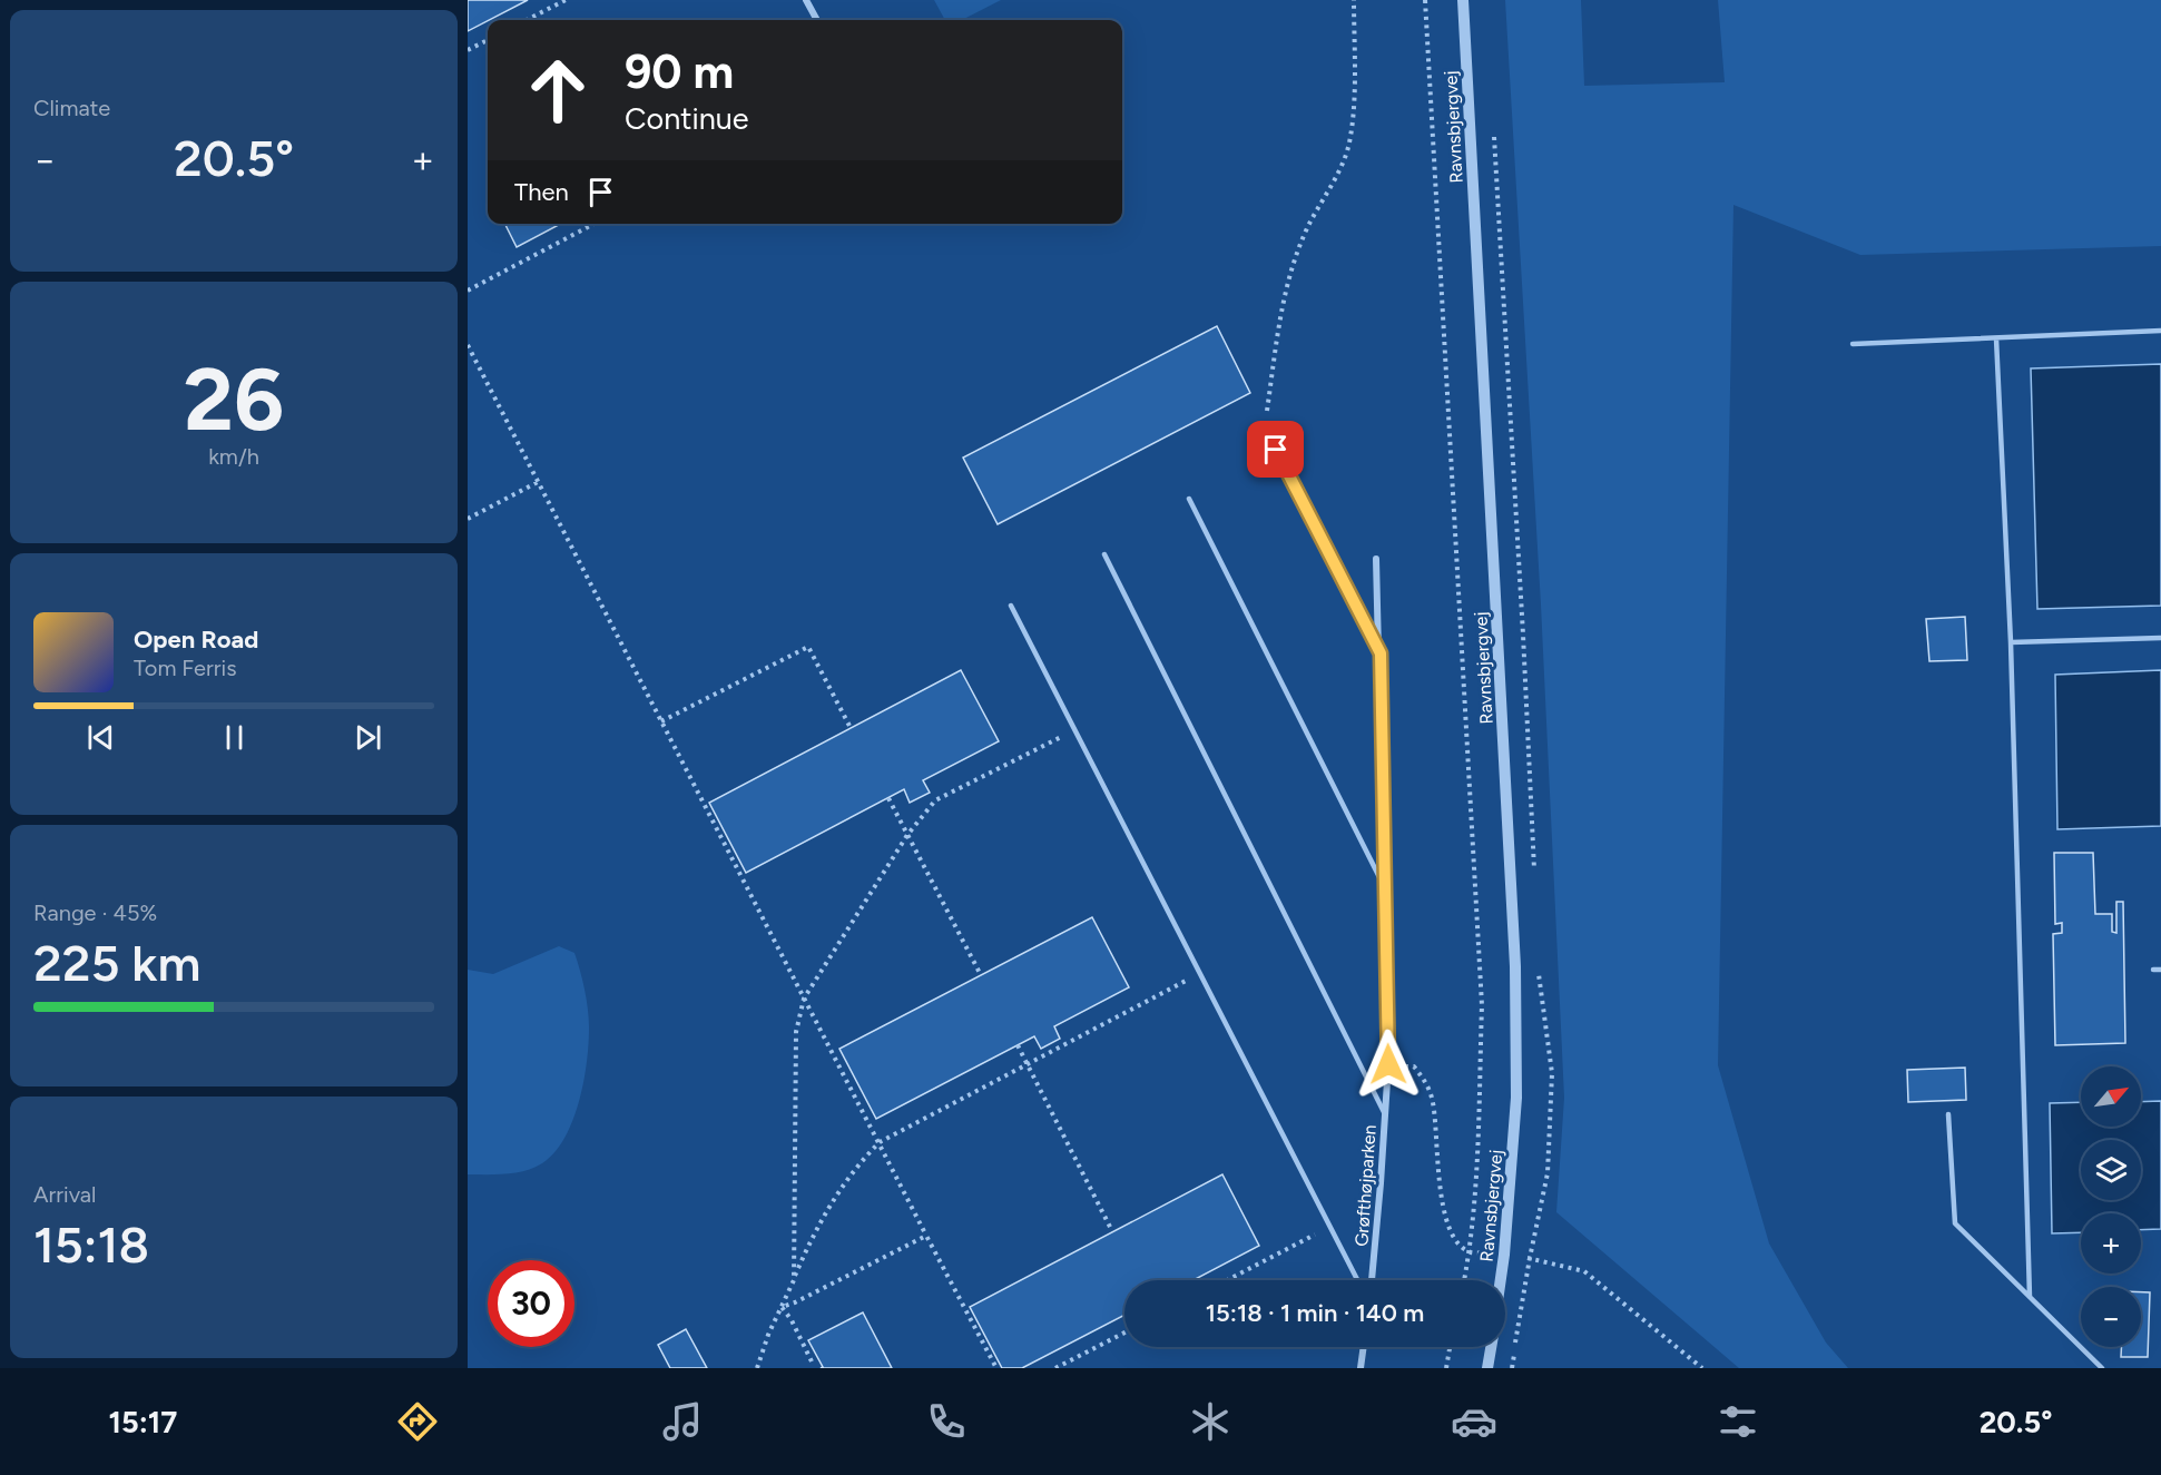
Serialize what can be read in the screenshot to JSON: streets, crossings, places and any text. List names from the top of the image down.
{
  "streets": {
    "street": ["Ravnsbjergvej", "Grøfthøjparken"]
  },
  "north": "top right",
  "page": {
    "tile": [
      "Climate",
      ["26", "km/h"],
      ["Range · 45%", "225 km"],
      ["Arrival", "15:18"]
    ],
    "turn": ["90 m", "Continue"],
    "heat": ["−", "20.5°", "+"],
    "then": "Then",
    "song": ["Open Road", "Tom Ferris"],
    "map_buttons": ["+", "−"],
    "limit": "30",
    "trip": "15:18 · 1 min · 140 m",
    "tabs": ["15:17", "20.5°"]
  }
}
